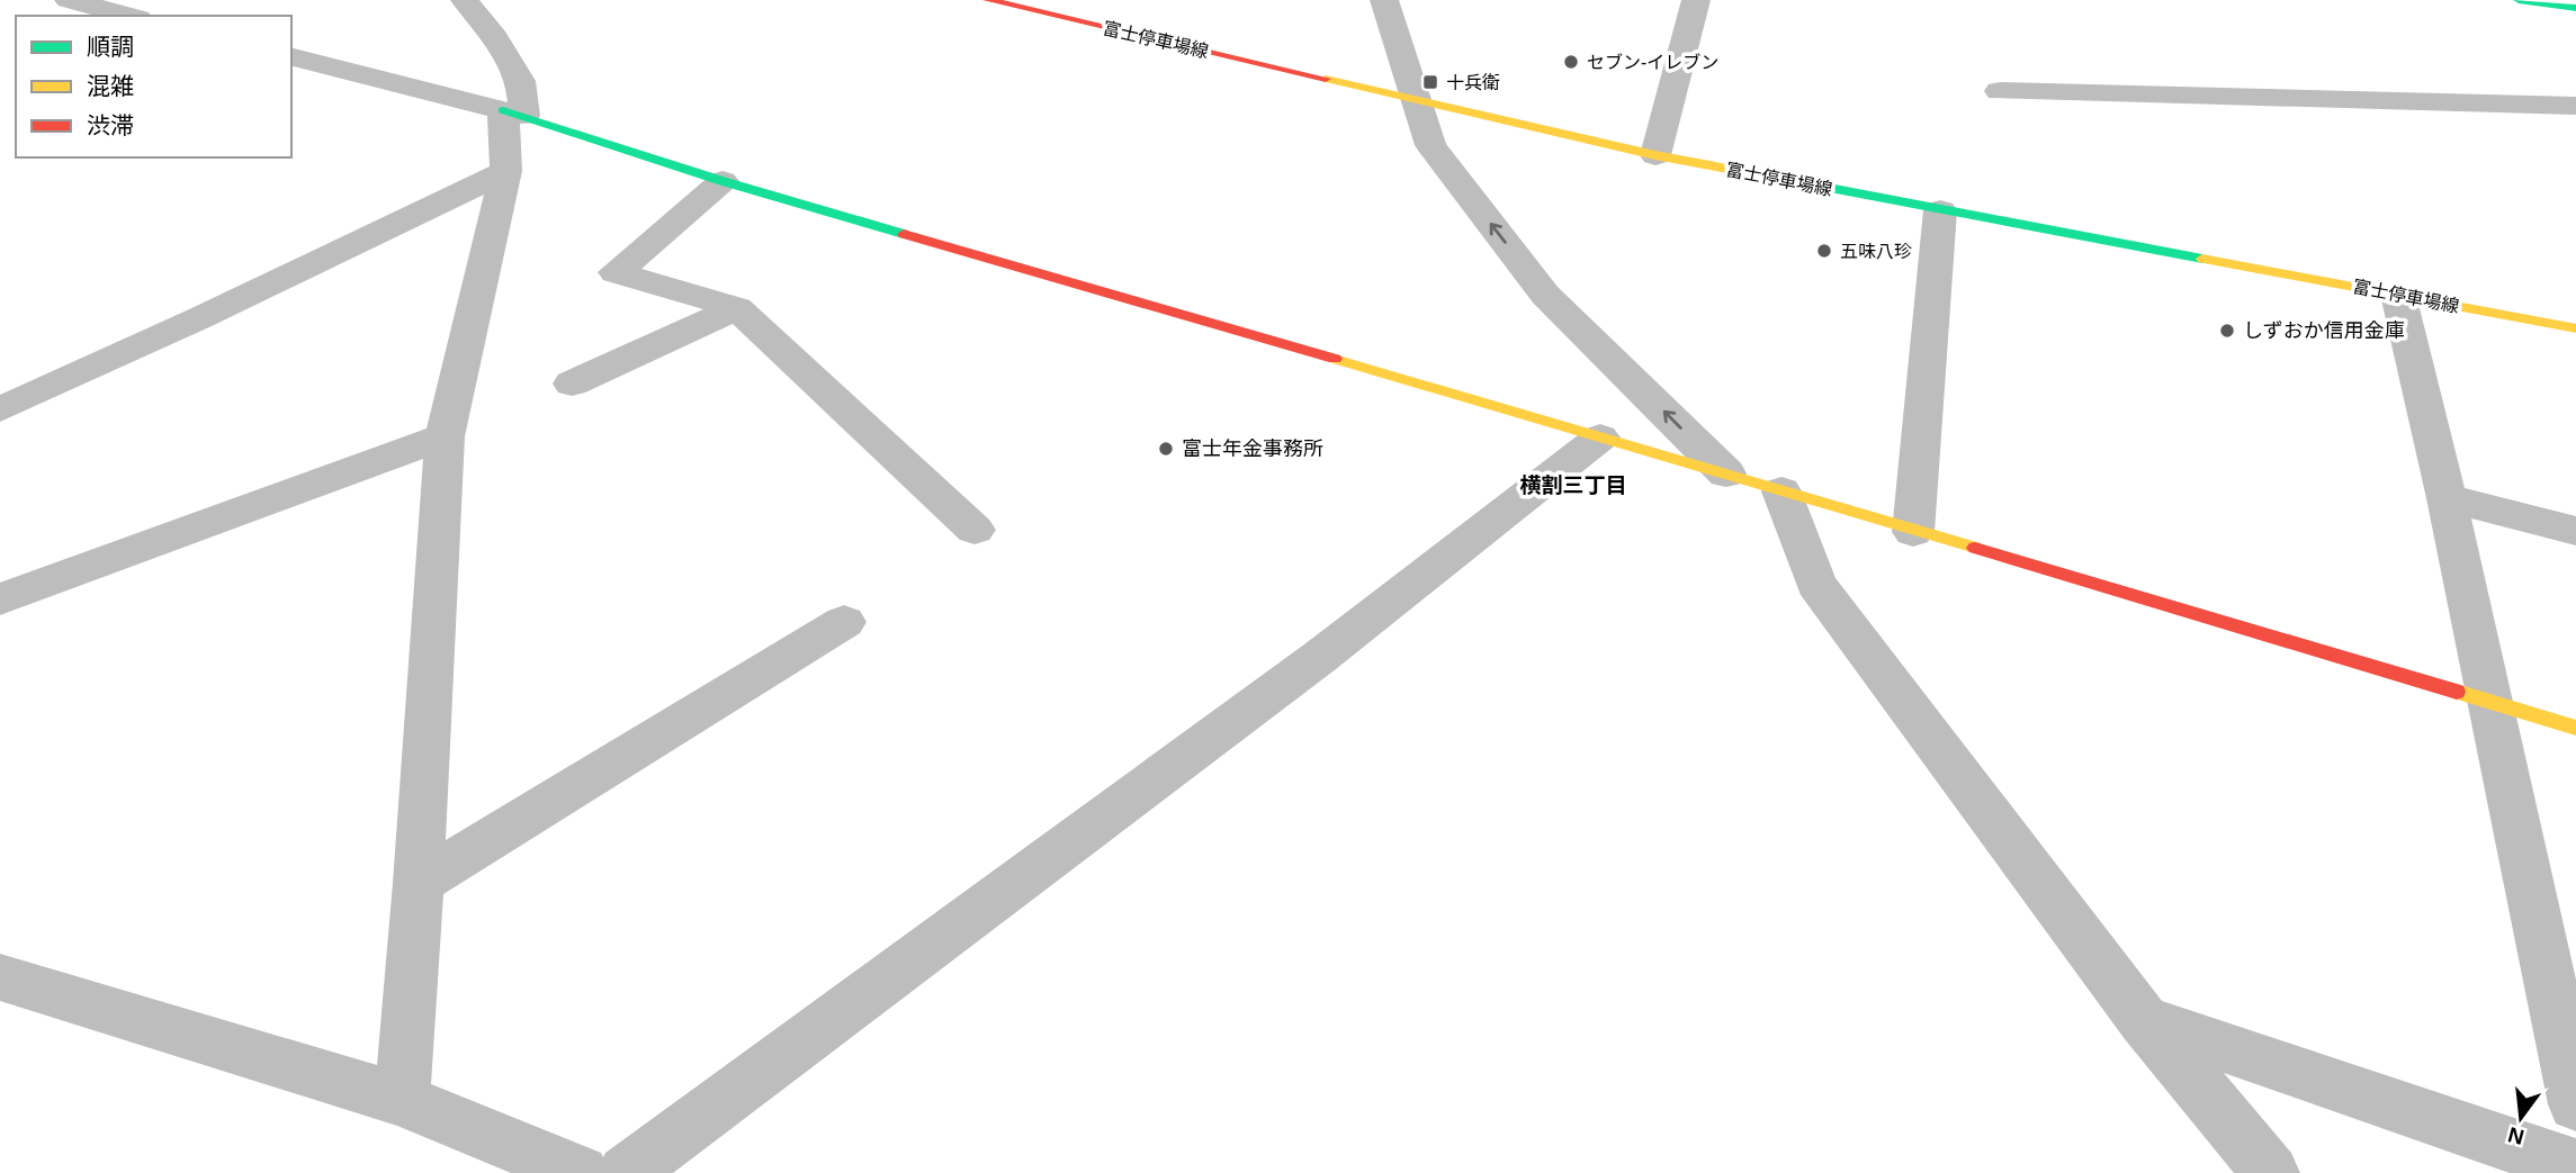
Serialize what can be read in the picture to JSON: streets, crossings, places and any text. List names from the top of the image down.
{
  "streets": {
    "street": ["富士停車場線"]
  },
  "districts": ["横割三丁目"],
  "places": {
    "other": [
      "セブン-イレブン",
      "五味八珍",
      "しずおか信用金庫",
      "富士年金事務所"
    ],
    "transit": ["十兵衛"]
  },
  "legend": ["順調", "混雑", "渋滞"],
  "north": "bottom"
}
